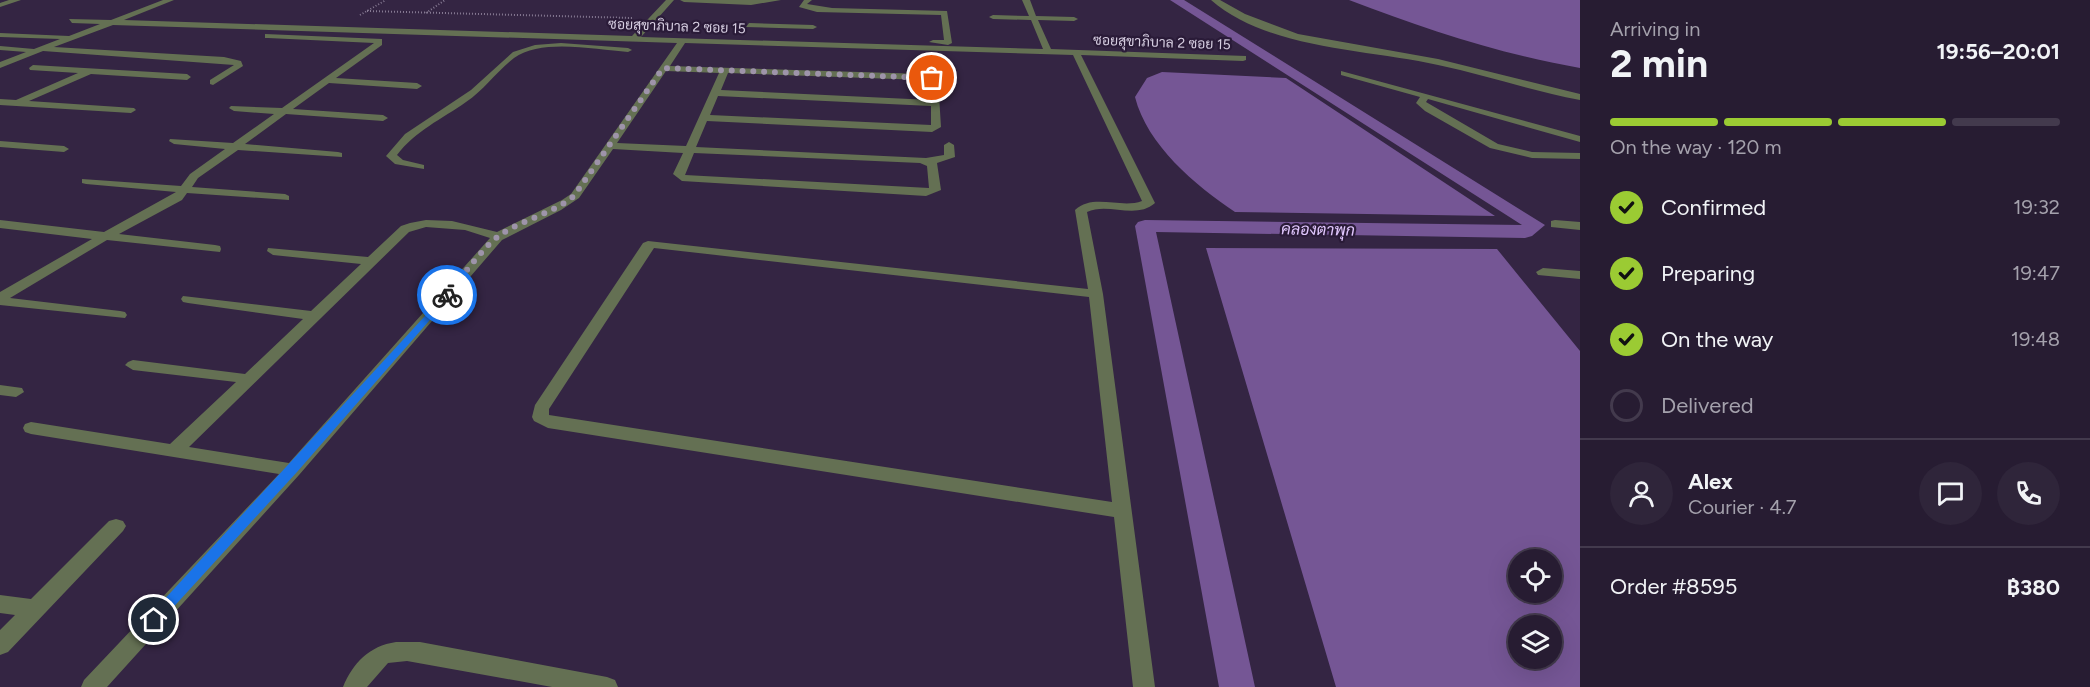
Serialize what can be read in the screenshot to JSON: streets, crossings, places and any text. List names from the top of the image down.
{
  "streets": {
    "street": ["ซอยสุขาภิบาล 2 ซอย 15"]
  },
  "water": ["คลองตาพุก"],
  "page": {
    "heading": ["2 min", "Arriving in", "19:56–20:01"],
    "panel": [
      "Alex",
      "Courier · 4.7",
      "Order #8595",
      "฿380"
    ],
    "bar": "On the way · 120 m",
    "list": [
      ["Confirmed", "19:32"],
      ["Preparing", "19:47"],
      ["On the way", "19:48"],
      "Delivered"
    ]
  }
}
